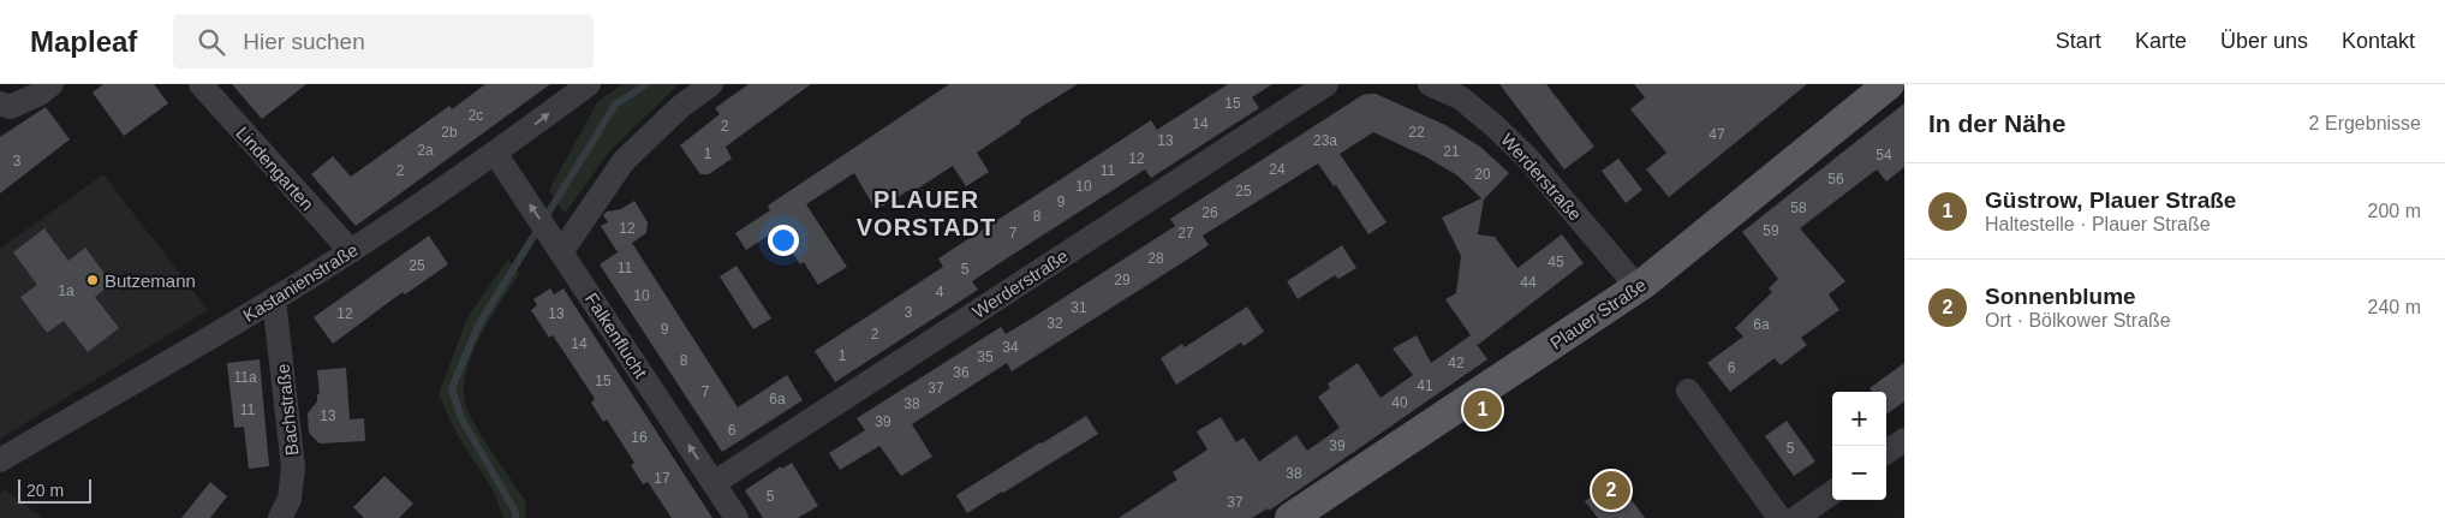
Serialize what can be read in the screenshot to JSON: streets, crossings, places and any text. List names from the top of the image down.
{
  "streets": {
    "main road": ["Plauer Straße"],
    "street": [
      "Lindengarten",
      "Werderstraße",
      "Kastanienstraße",
      "Falkenflucht",
      "Bachstraße"
    ]
  },
  "crossings": [
    ["Lindengarten", "Kastanienstraße"],
    ["Werderstraße", "Plauer Straße"],
    ["Werderstraße", "Falkenflucht"],
    ["Kastanienstraße", "Falkenflucht"],
    ["Kastanienstraße", "Bachstraße"]
  ],
  "one_way": ["Falkenflucht"],
  "districts": ["PLAUER VORSTADT"],
  "places": ["Butzemann"],
  "house_numbers": [
    "15",
    "2c",
    "14",
    "2",
    "2b",
    "22",
    "47",
    "13",
    "23a",
    "2a",
    "21",
    "1",
    "54",
    "12",
    "3",
    "24",
    "2",
    "11",
    "20",
    "56",
    "10",
    "25",
    "9",
    "58",
    "26",
    "8",
    "12",
    "59",
    "7",
    "27",
    "28",
    "45",
    "25",
    "11",
    "5",
    "29",
    "44",
    "1a",
    "4",
    "10",
    "31",
    "3",
    "12",
    "13",
    "32",
    "6a",
    "9",
    "2",
    "14",
    "34",
    "1",
    "35",
    "8",
    "42",
    "6",
    "36",
    "11a",
    "15",
    "41",
    "37",
    "7",
    "6a",
    "40",
    "38",
    "11",
    "13",
    "39",
    "6",
    "16",
    "39",
    "5",
    "38",
    "17",
    "5",
    "37"
  ],
  "scale_bar": "20 m",
  "page": {
    "header": "Mapleaf",
    "search": "Hier suchen",
    "nav": [
      "Start",
      "Karte",
      "Über uns",
      "Kontakt"
    ],
    "heading": ["In der Nähe", "2 Ergebnisse"],
    "list": [
      {
        "mark": "1",
        "name": "Güstrow, Plauer Straße",
        "note": "Haltestelle · Plauer Straße",
        "value": "200 m"
      },
      {
        "mark": "2",
        "name": "Sonnenblume",
        "note": "Ort · Bölkower Straße",
        "value": "240 m"
      }
    ],
    "pins": ["1", "2"],
    "map_buttons": ["+", "−"],
    "scale": "20 m"
  }
}
